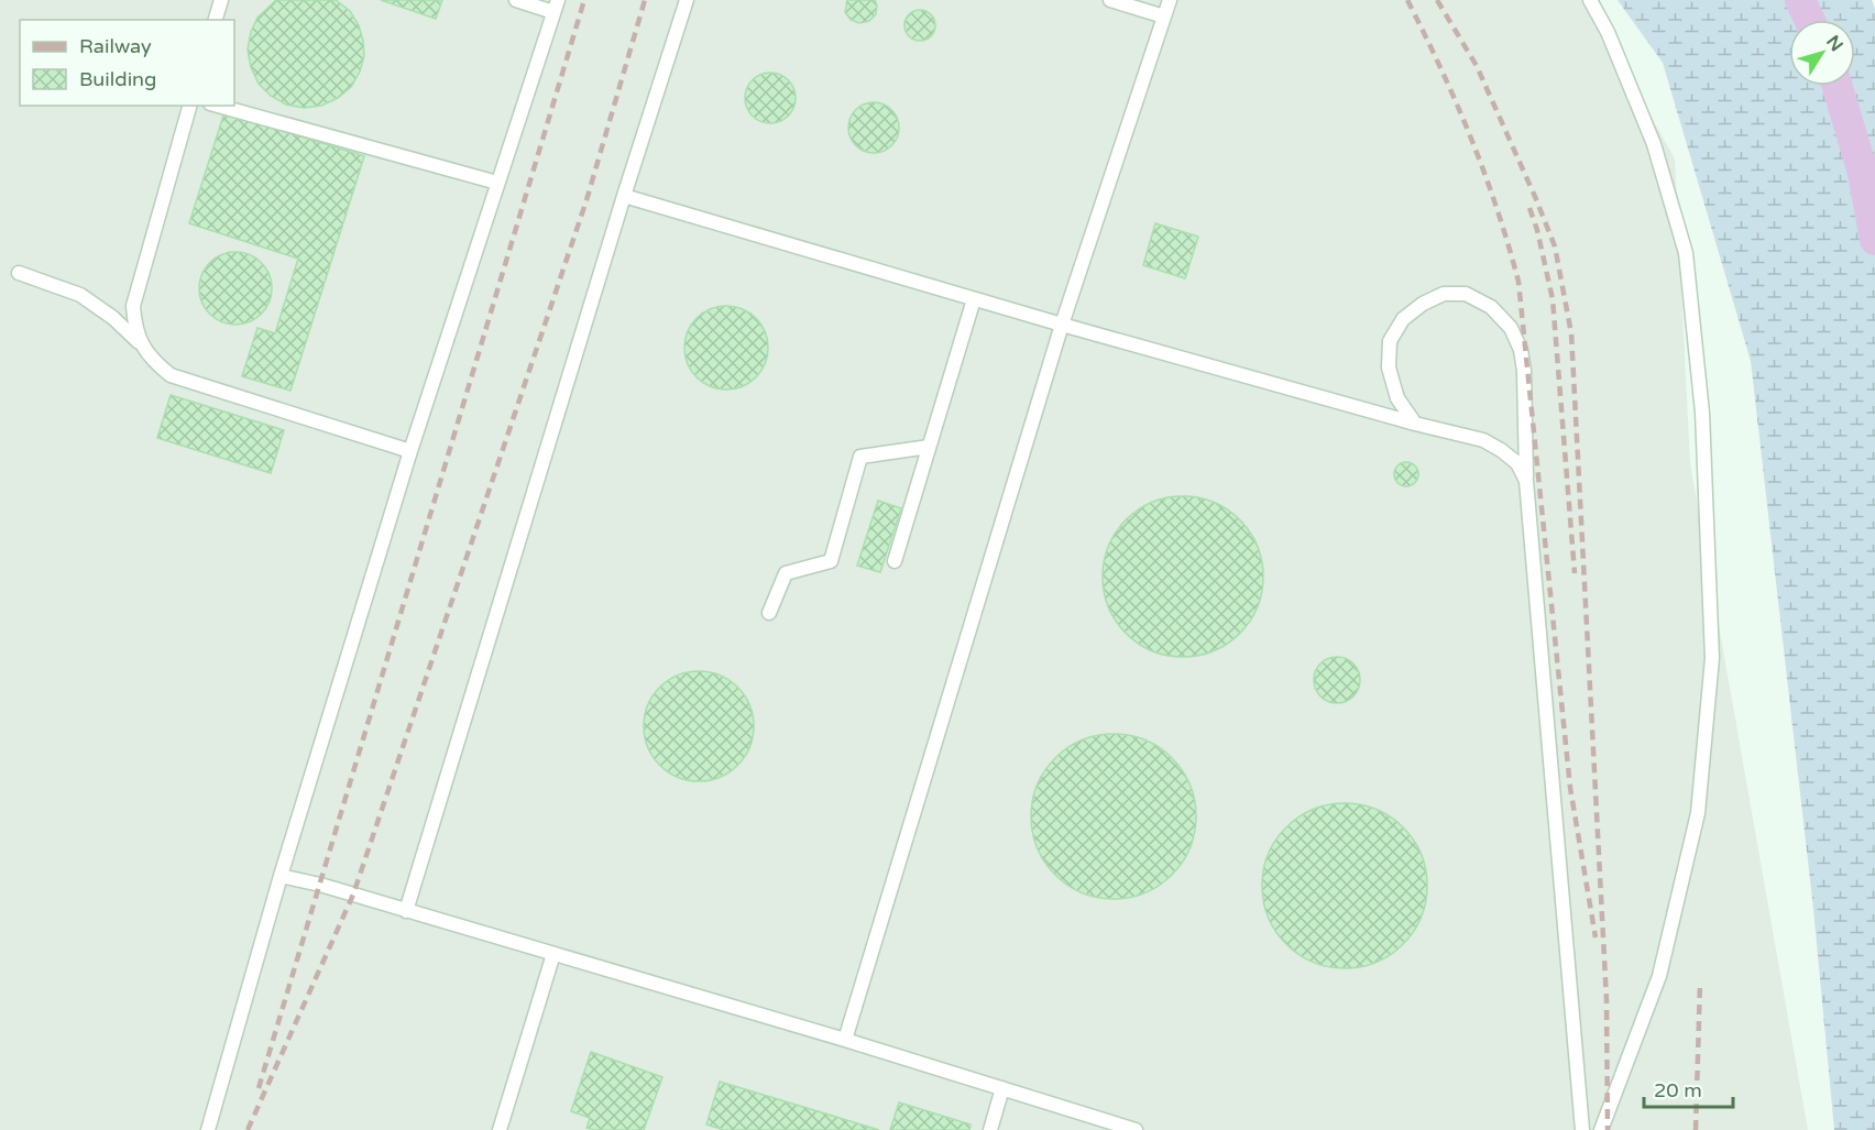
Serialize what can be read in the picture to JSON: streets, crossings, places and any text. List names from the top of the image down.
{
  "legend": ["Railway", "Building"],
  "scale_bar": "20 m",
  "north": "top right"
}
